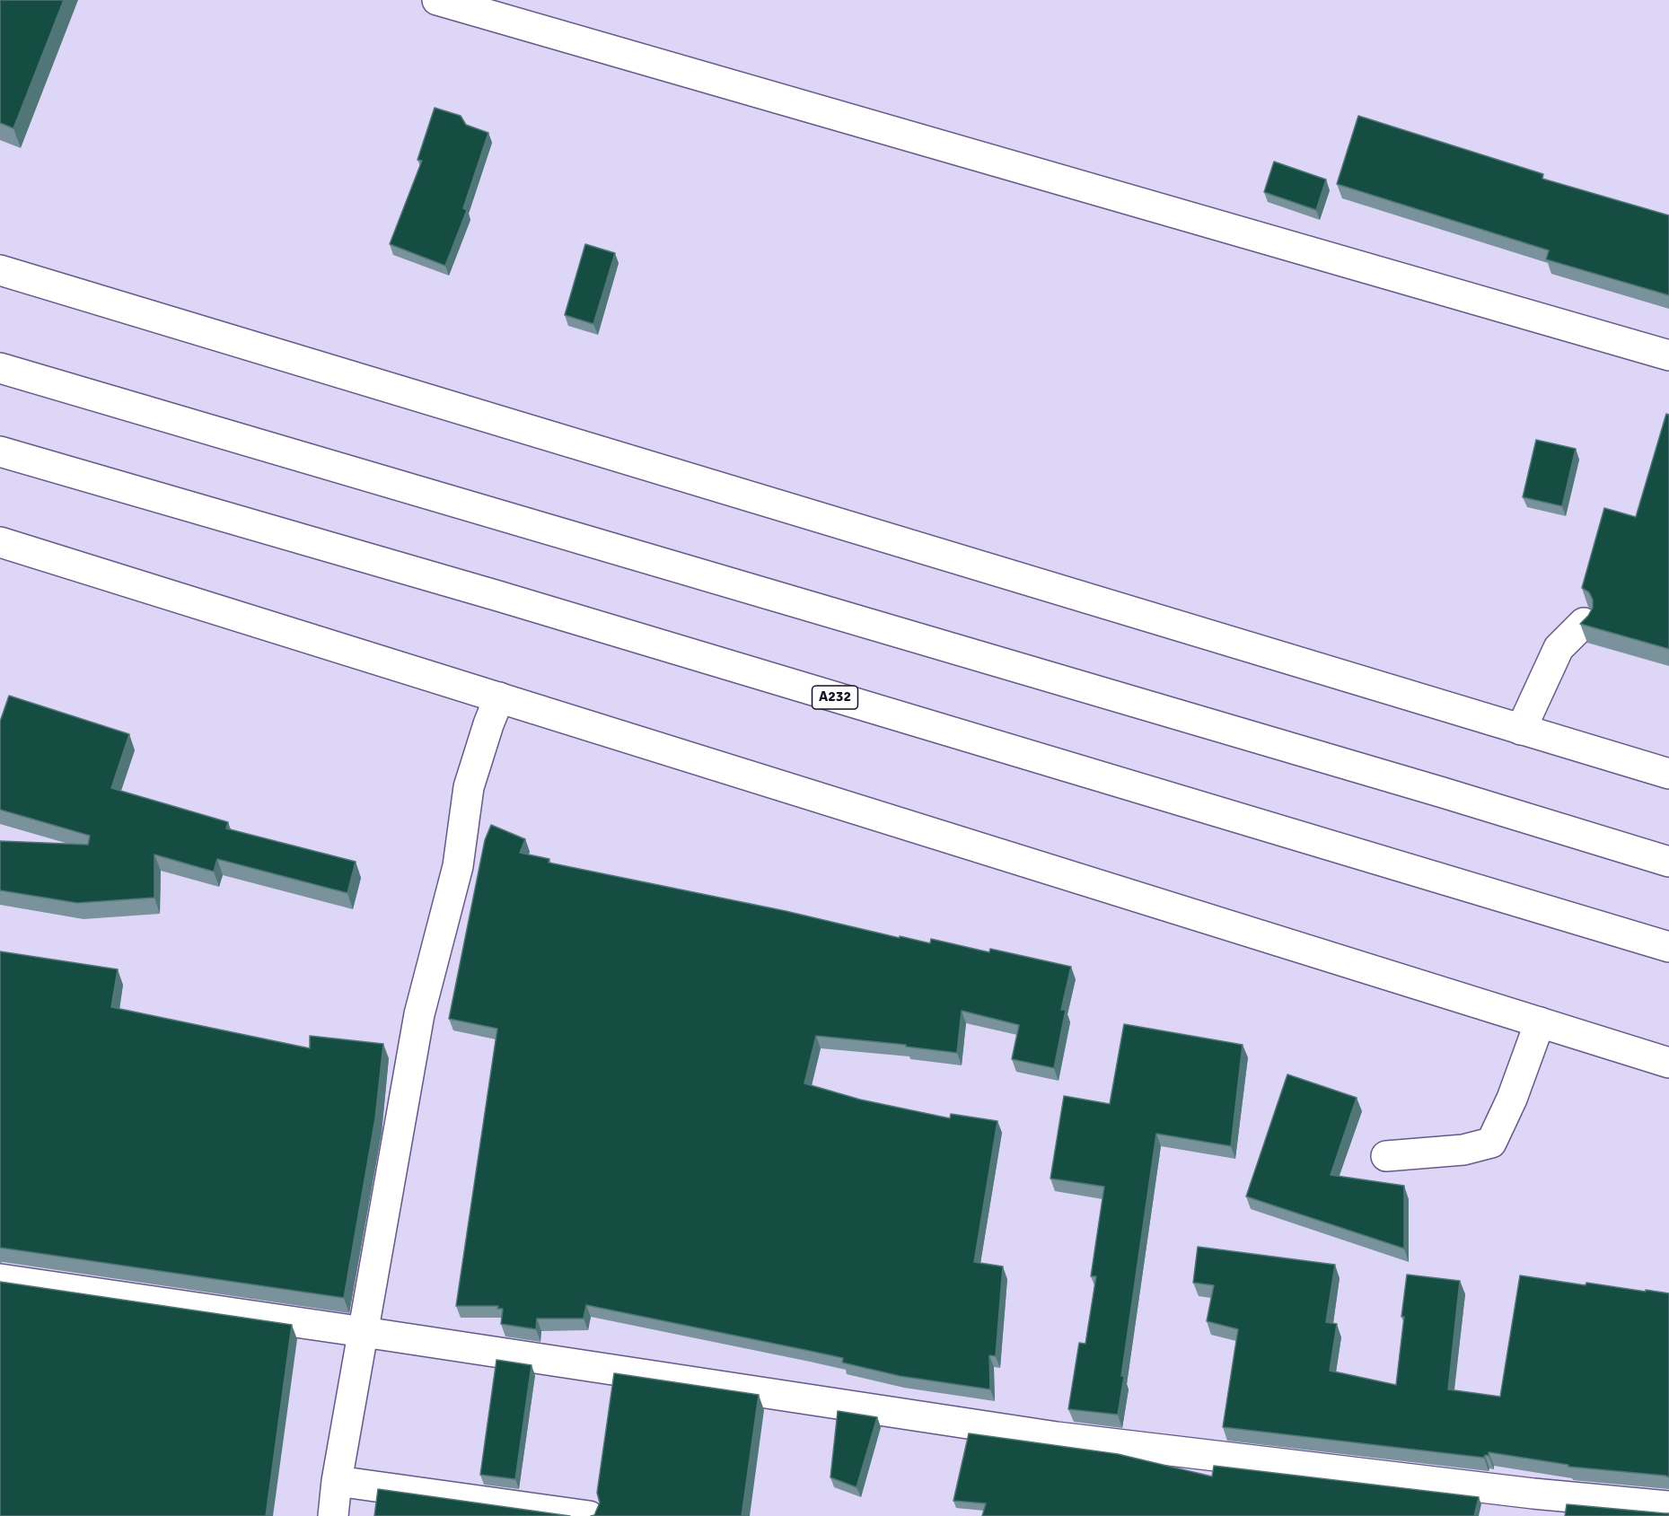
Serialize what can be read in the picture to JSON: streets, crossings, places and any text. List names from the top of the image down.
{
  "streets": {
    "main road": ["A232"]
  }
}
